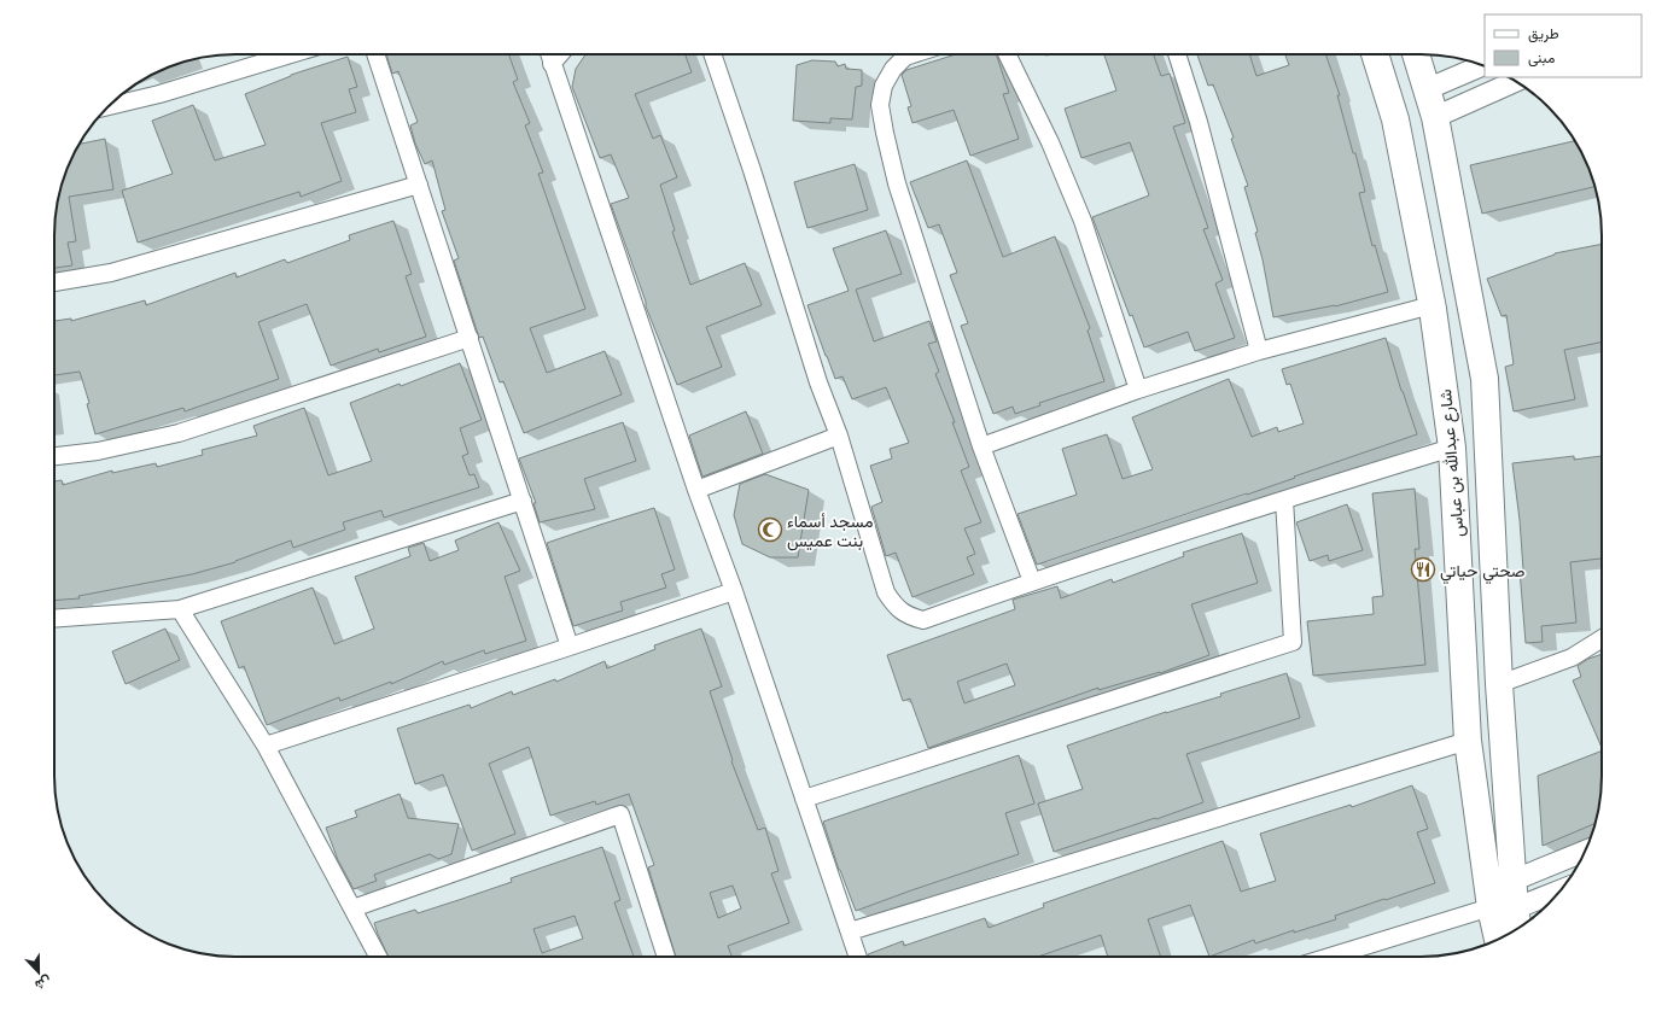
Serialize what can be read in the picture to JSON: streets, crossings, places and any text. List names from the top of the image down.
{
  "streets": {
    "main road": ["شارع عبدالله بن عباس"]
  },
  "places": {
    "mosque": ["مسجد أسماء بنت عميس"],
    "restaurant": ["صحتي حياتي"]
  },
  "legend": ["طريق", "مبنى"],
  "north": "bottom"
}
